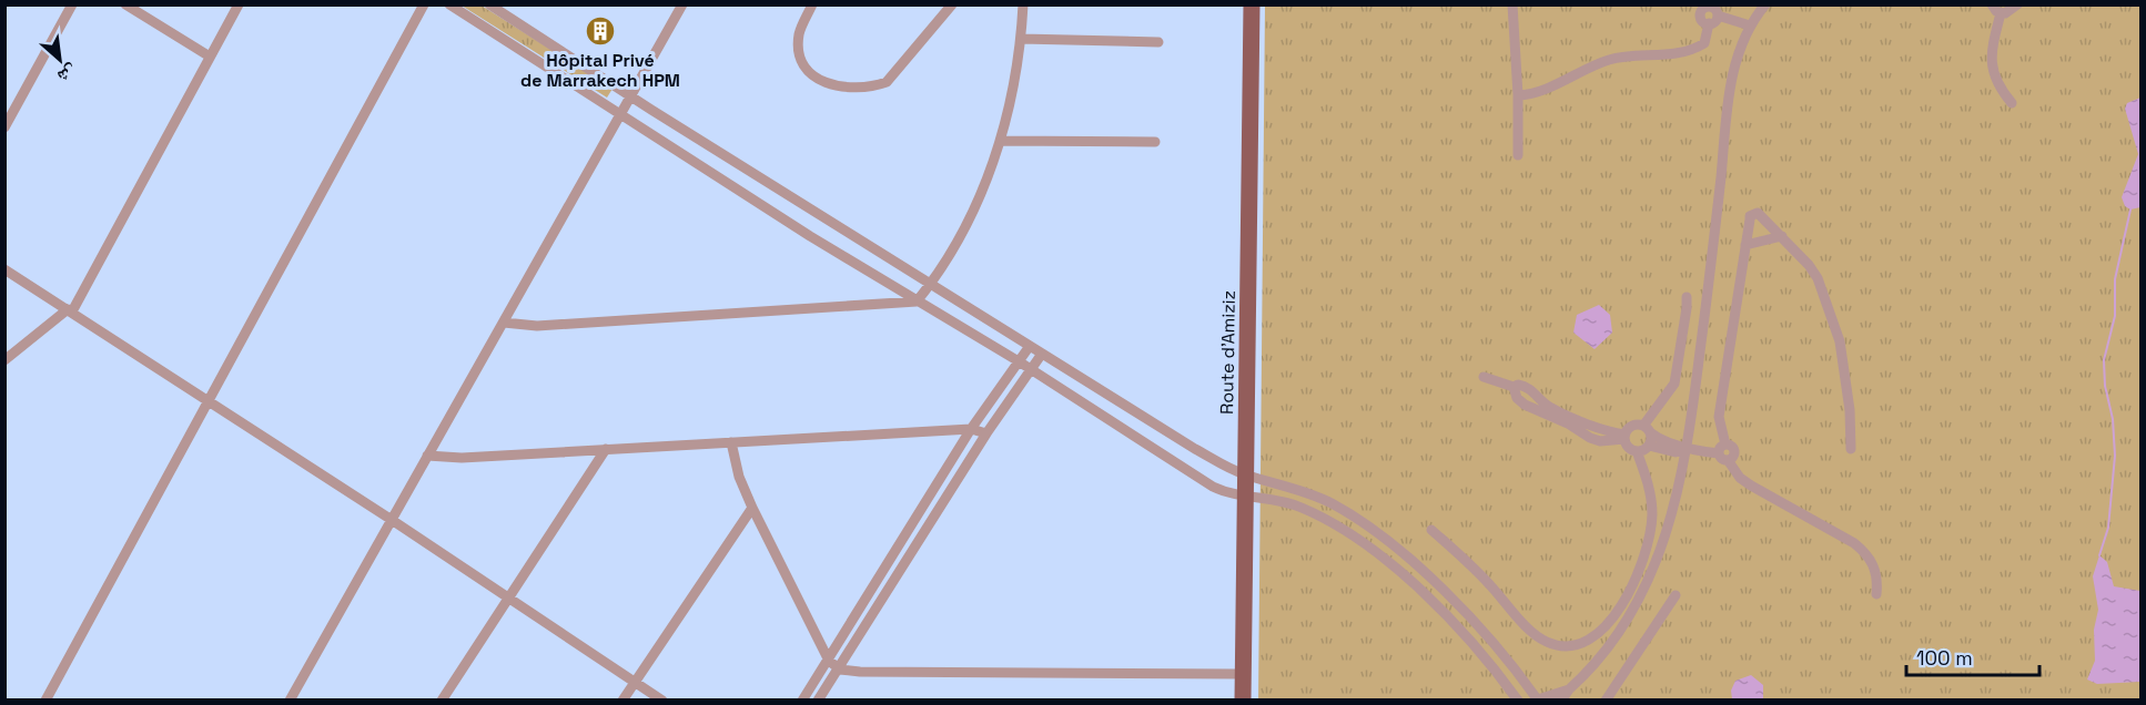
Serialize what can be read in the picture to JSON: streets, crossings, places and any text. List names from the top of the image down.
{
  "streets": {
    "main road": ["Route d'Amiziz"]
  },
  "places": {
    "building": ["Hôpital Privé de Marrakech HPM"]
  },
  "scale_bar": "100 m",
  "north": "bottom right"
}
